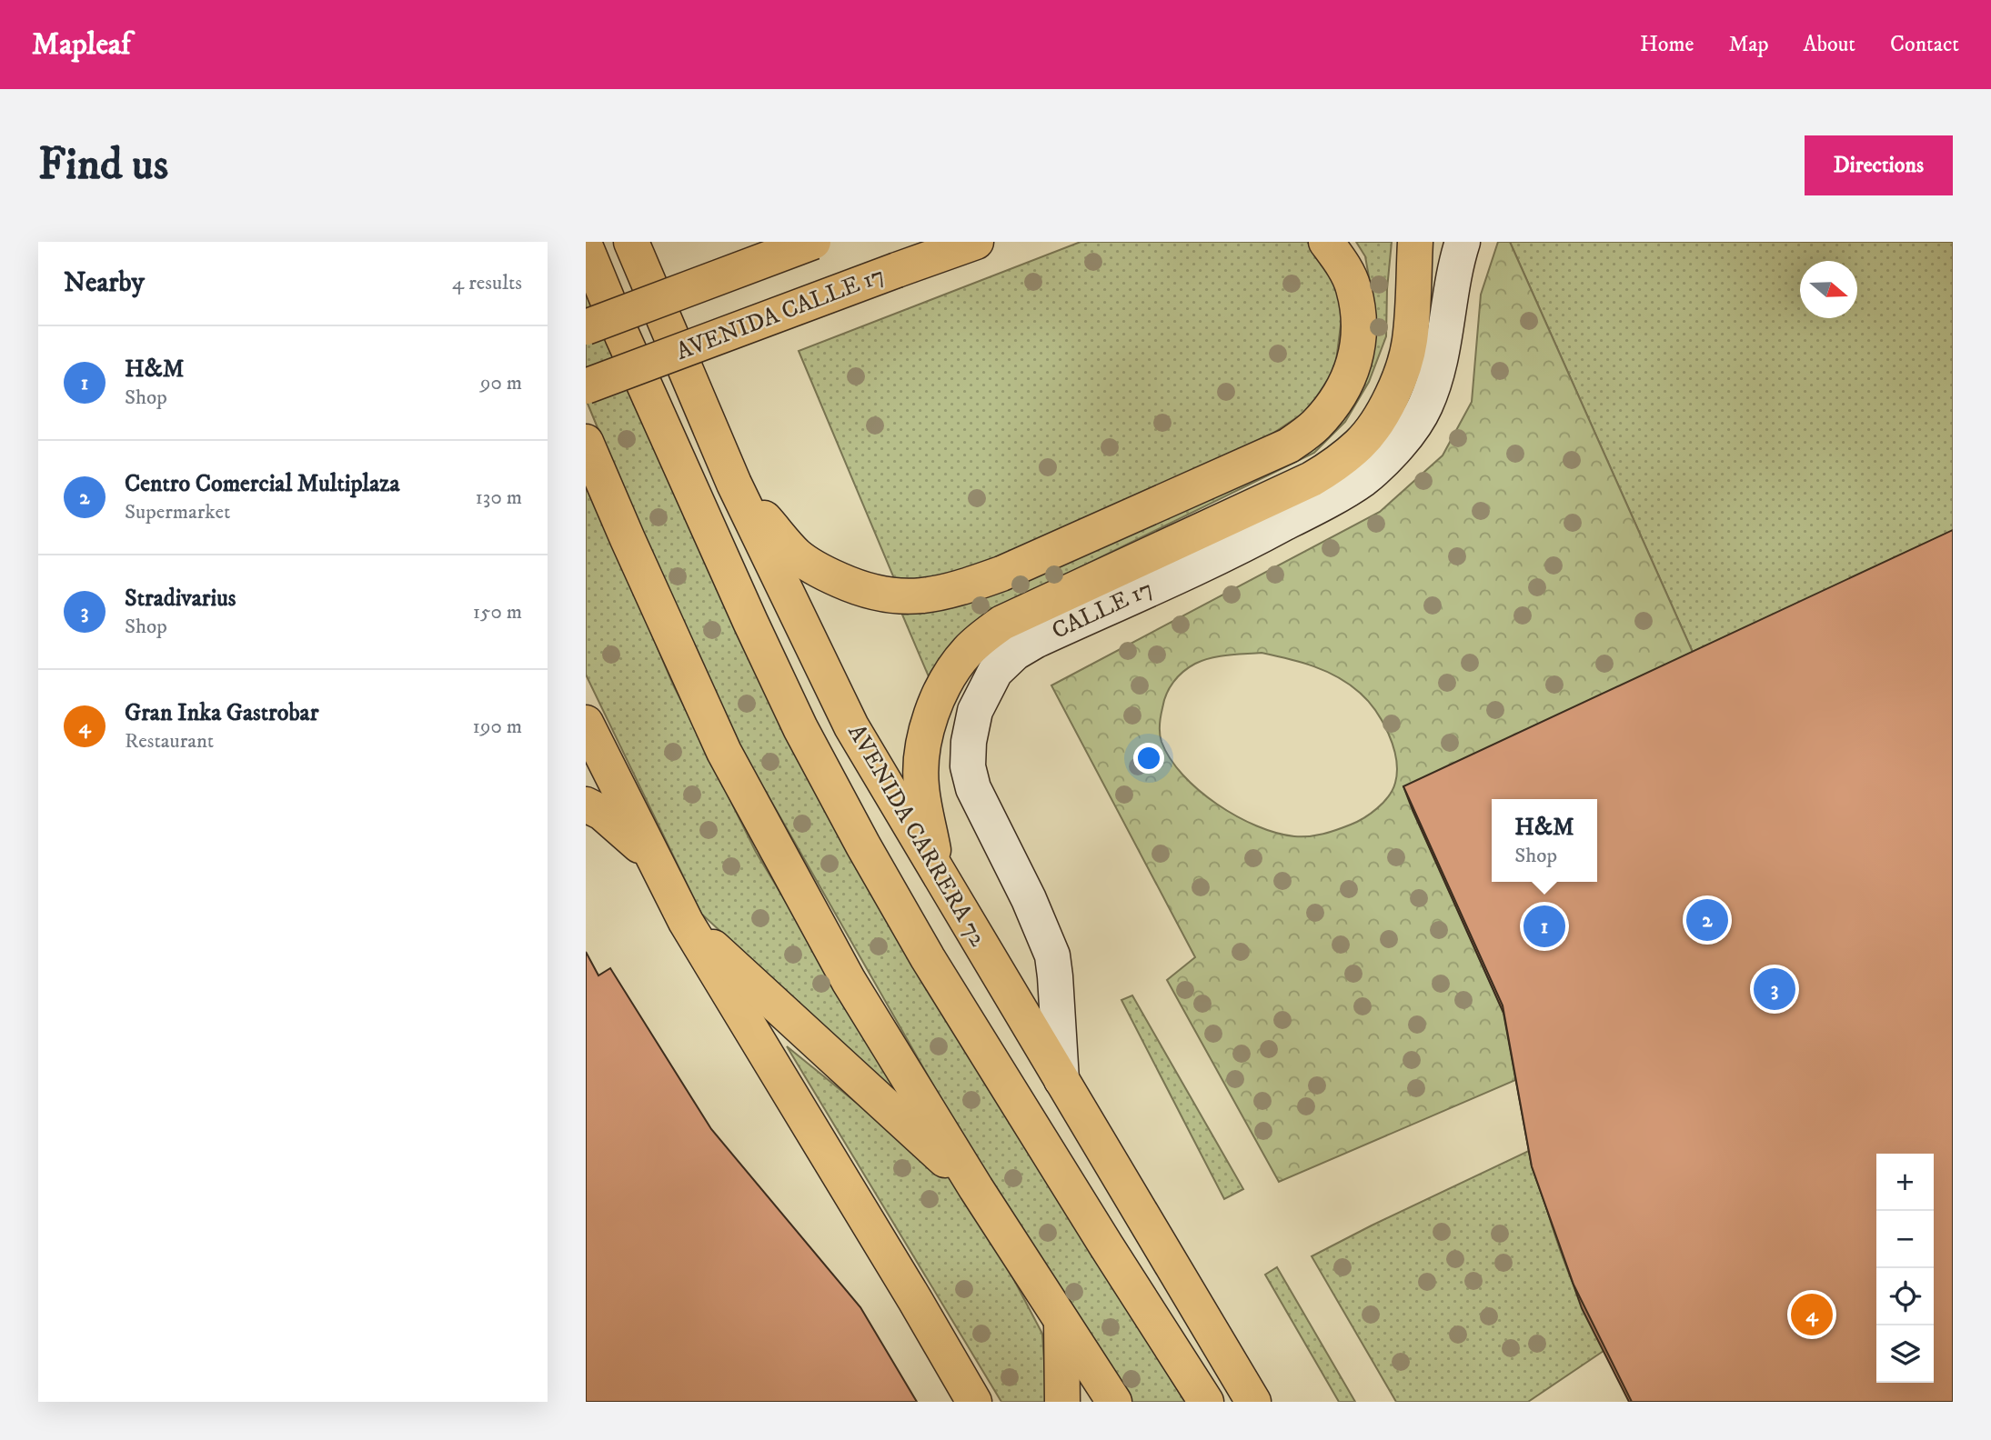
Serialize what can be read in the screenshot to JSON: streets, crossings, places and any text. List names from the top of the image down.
{
  "streets": {
    "main road": ["AVENIDA CALLE 17", "AVENIDA CARRERA 72"],
    "street": ["CALLE 17"]
  },
  "crossings": [
    ["CALLE 17", "AVENIDA CARRERA 72"]
  ],
  "north": "right",
  "page": {
    "header": "Mapleaf",
    "nav": [
      "Home",
      "Map",
      "About",
      "Contact"
    ],
    "buttons": "Directions",
    "title": "Find us",
    "heading": ["Nearby", "4 results"],
    "list": [
      {
        "mark": "1",
        "name": "H&M",
        "note": "Shop",
        "value": "90 m"
      },
      {
        "mark": "2",
        "name": "Centro Comercial Multiplaza",
        "note": "Supermarket",
        "value": "130 m"
      },
      {
        "mark": "3",
        "name": "Stradivarius",
        "note": "Shop",
        "value": "150 m"
      },
      {
        "mark": "4",
        "name": "Gran Inka Gastrobar",
        "note": "Restaurant",
        "value": "190 m"
      }
    ],
    "popup": ["H&M", "Shop"],
    "pins": [
      "2",
      "1",
      "3",
      "4"
    ],
    "map_buttons": ["+", "−"]
  }
}
